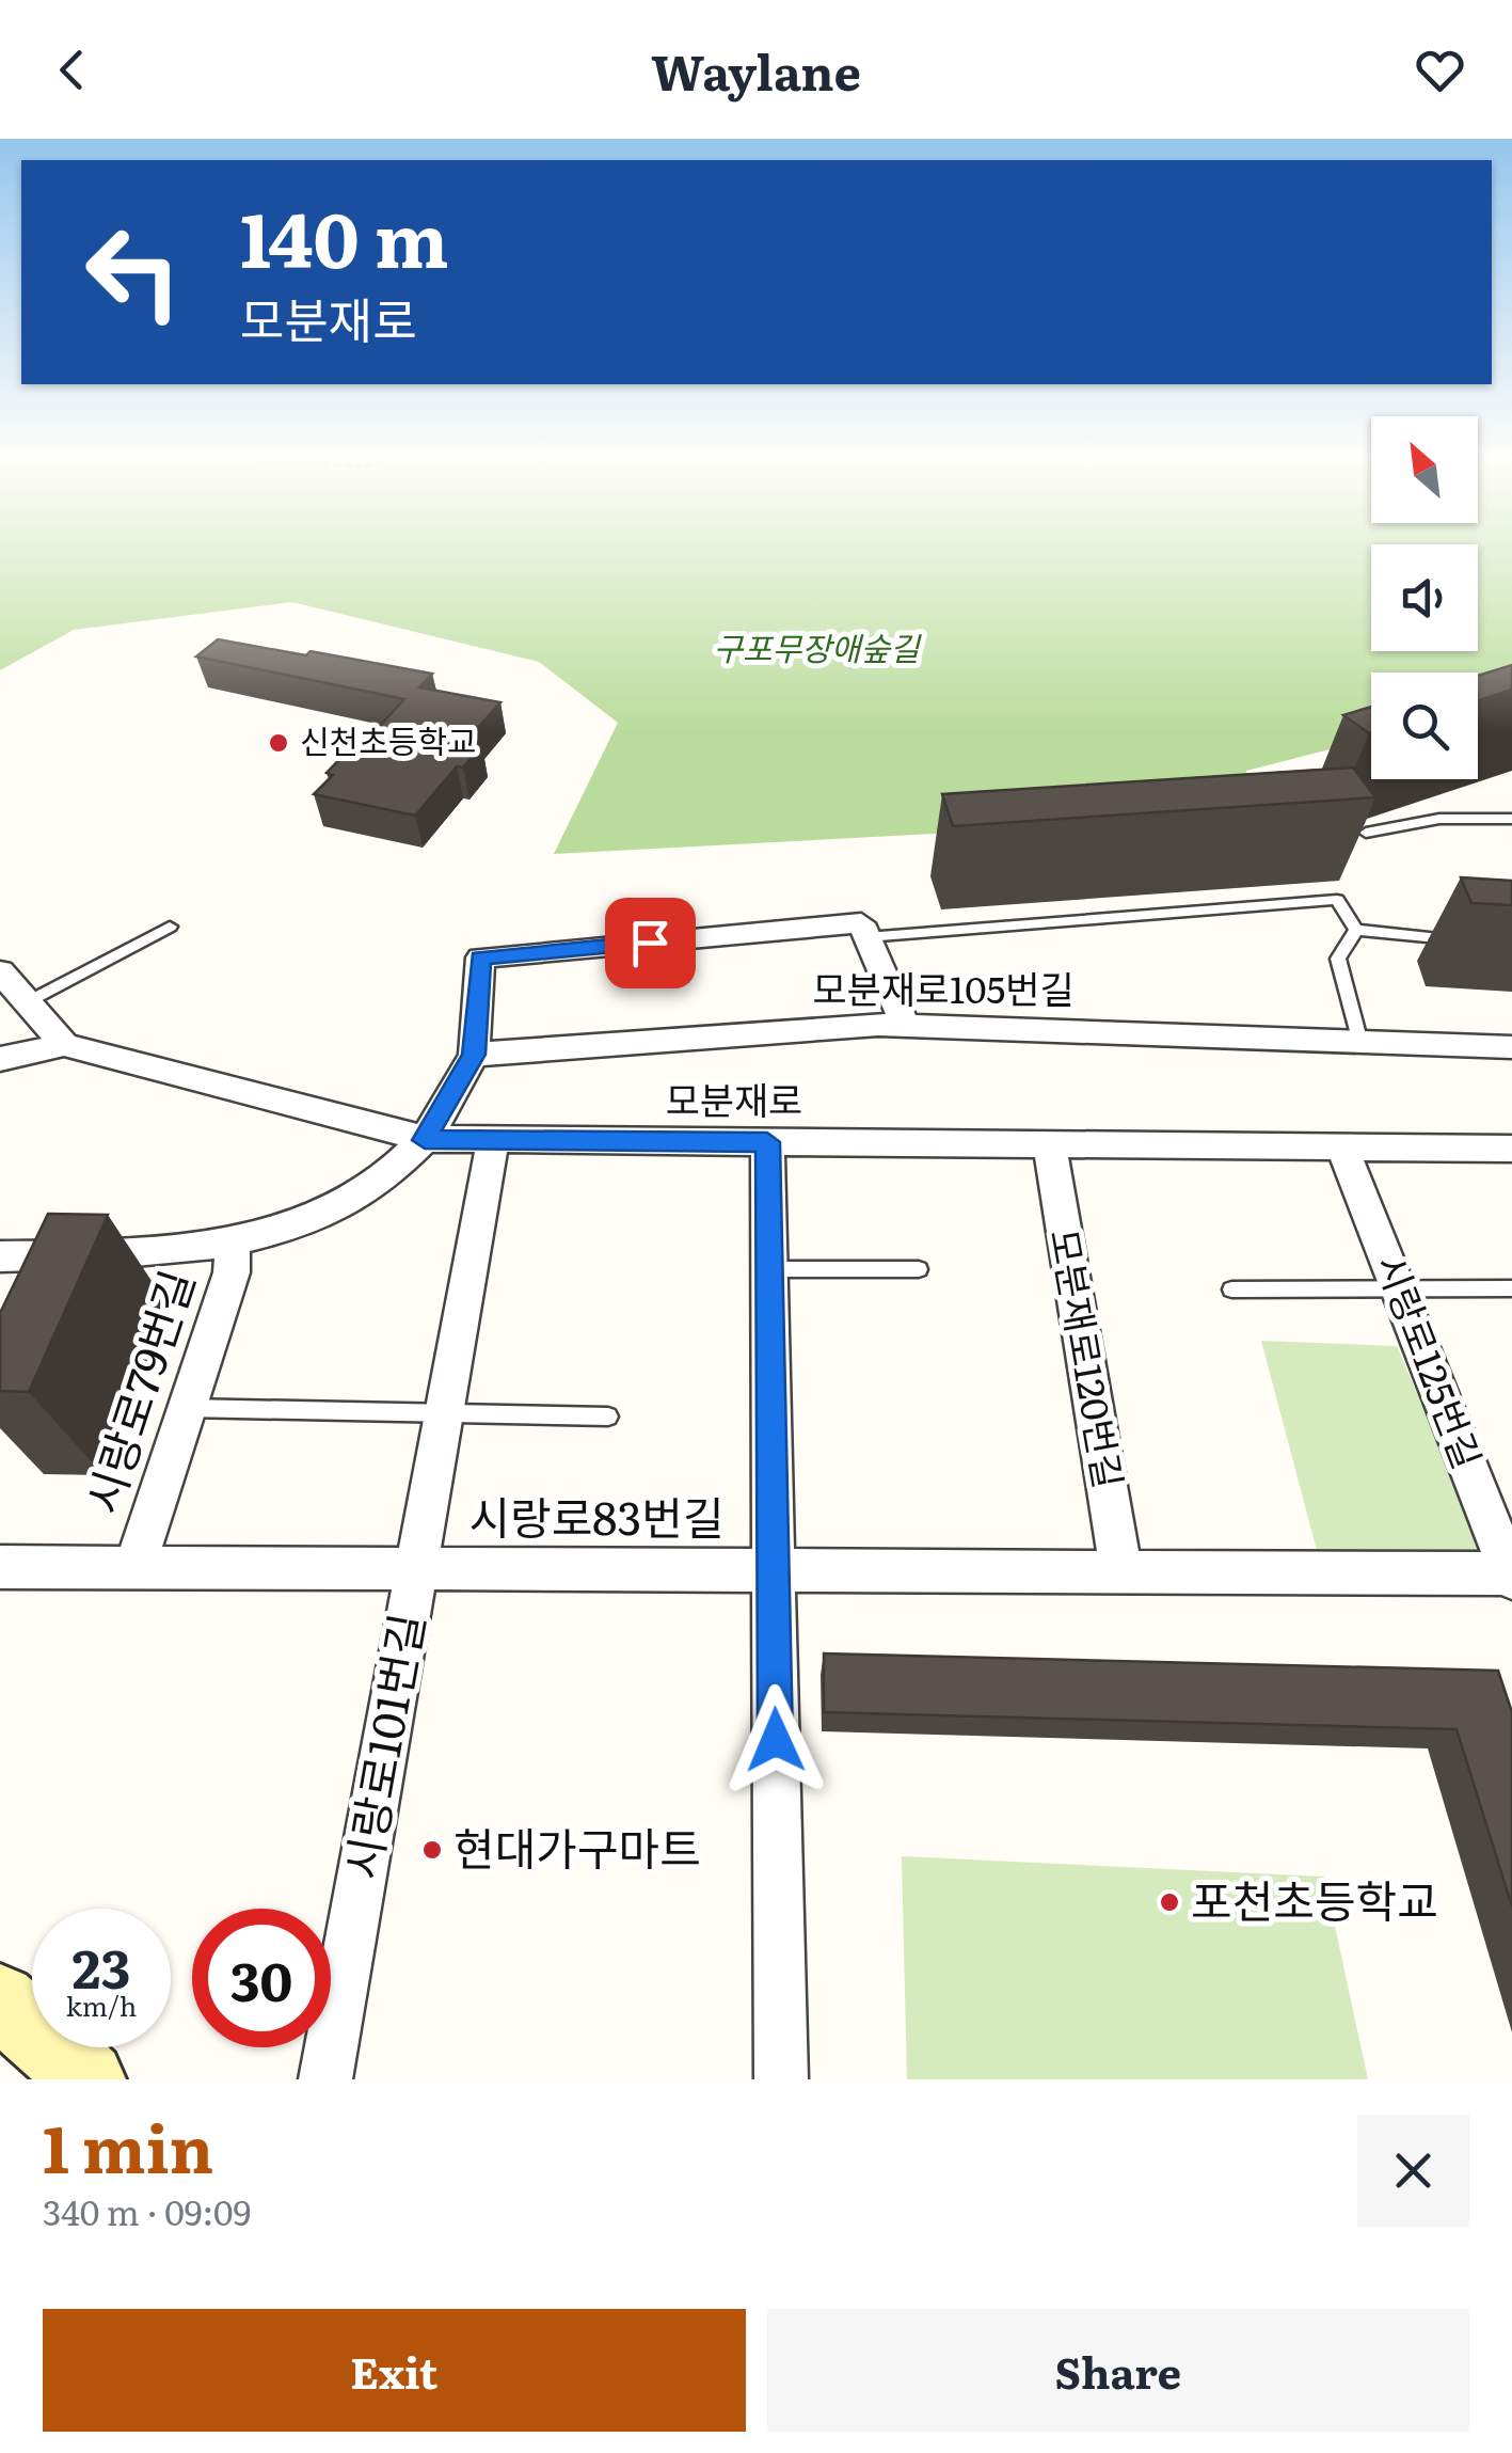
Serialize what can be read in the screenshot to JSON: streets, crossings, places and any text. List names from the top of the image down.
{
  "streets": {
    "street": [
      "모분재로105번길",
      "모분재로",
      "모분재로120번길",
      "시랑로125번길",
      "시랑로79번길",
      "시랑로83번길",
      "시랑로101번길"
    ]
  },
  "crossings": [
    ["모분재로", "모분재로120번길"],
    ["모분재로", "시랑로125번길"],
    ["모분재로", "시랑로79번길"],
    ["모분재로", "시랑로101번길"],
    ["모분재로120번길", "시랑로83번길"],
    ["시랑로125번길", "시랑로83번길"],
    ["시랑로79번길", "시랑로83번길"],
    ["시랑로83번길", "시랑로101번길"]
  ],
  "parks": ["구포무장애숲길"],
  "places": ["신천초등학교", "현대가구마트", "포천초등학교"],
  "north": "top left",
  "page": {
    "header": "Waylane",
    "turn": ["140 m", "모분재로"],
    "speed": "23 km/h",
    "limit": "30",
    "heading": ["1 min", "340 m · 09:09"],
    "buttons": ["Exit", "Share"]
  }
}
